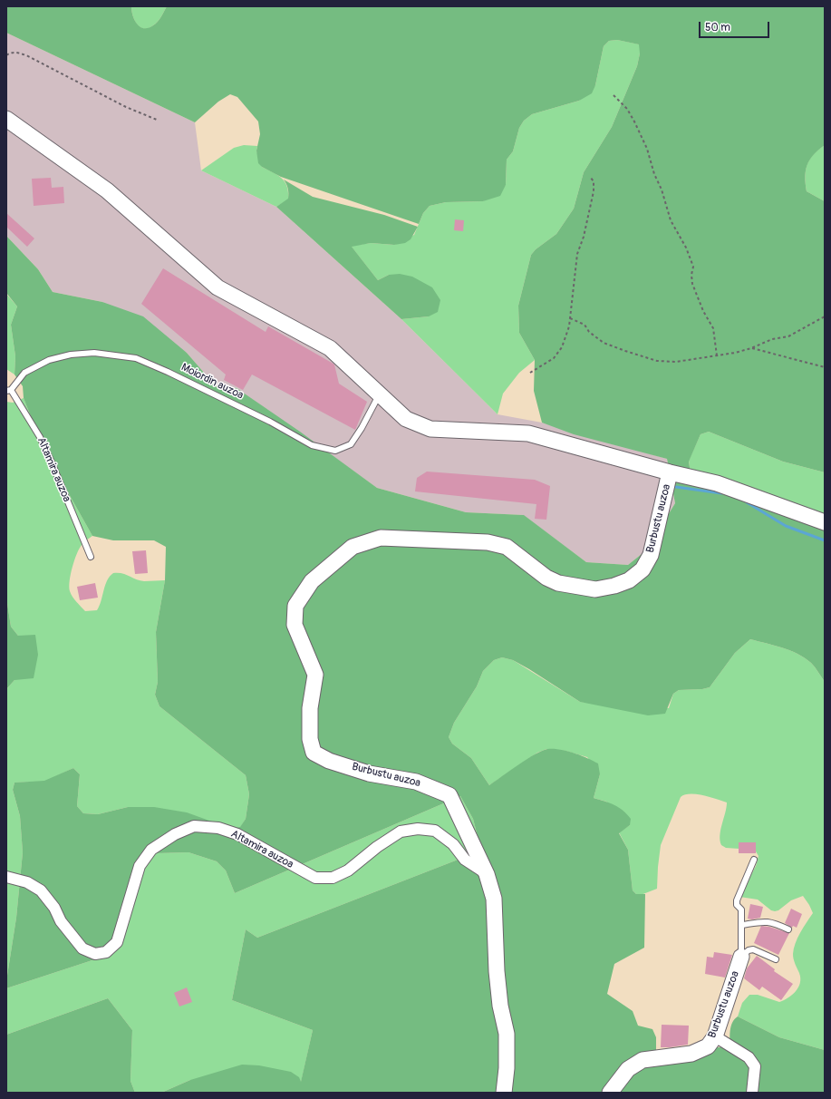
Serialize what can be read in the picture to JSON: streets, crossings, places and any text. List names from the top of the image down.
{
  "streets": {
    "street": ["Altamira auzoa", "Burbustu auzoa"],
    "lane": ["Moiordin auzoa"]
  },
  "crossings": [
    ["Moiordin auzoa", "Altamira auzoa"],
    ["Altamira auzoa", "Burbustu auzoa"]
  ],
  "scale_bar": "50 m"
}
